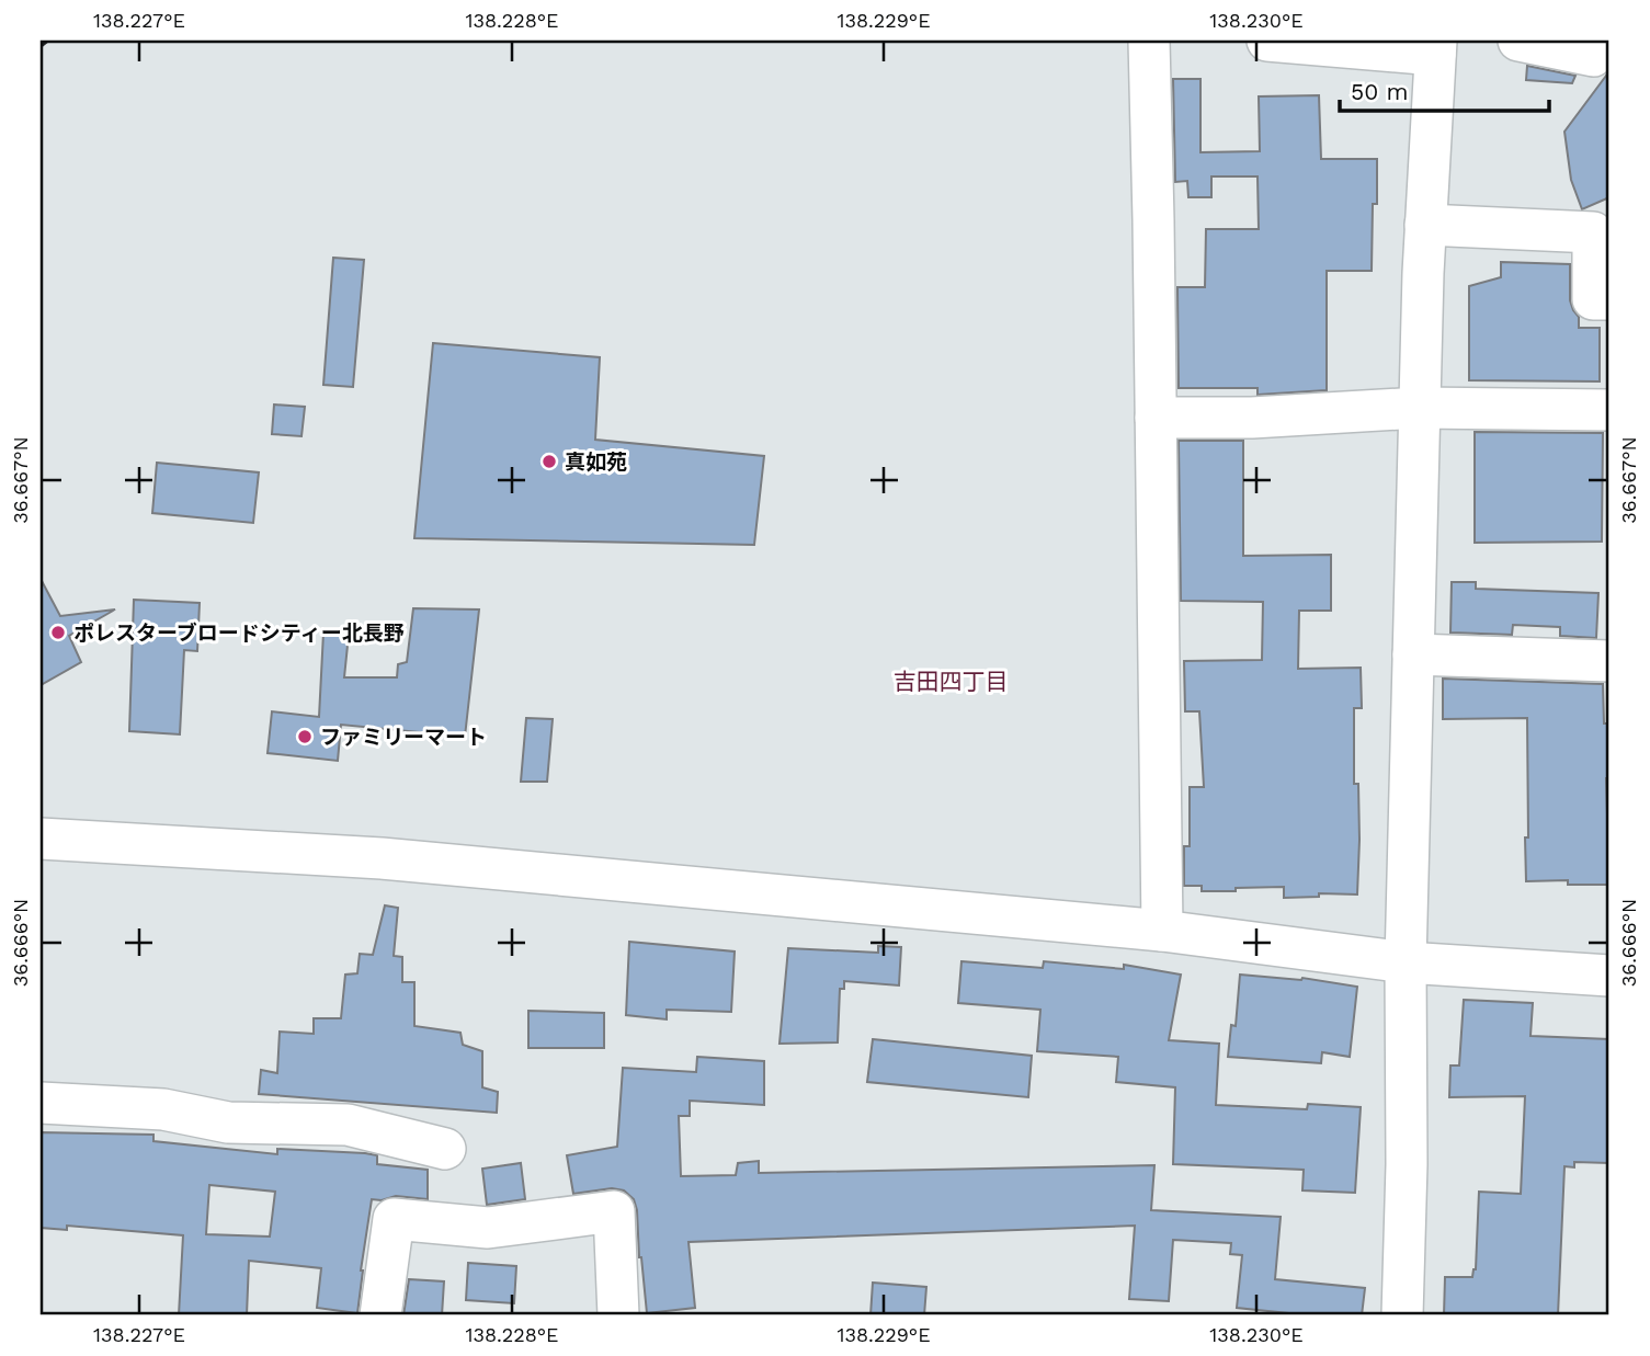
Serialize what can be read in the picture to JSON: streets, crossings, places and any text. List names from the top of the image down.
{
  "districts": ["吉田四丁目"],
  "places": ["真如苑", "ポレスターブロードシティー北長野", "ファミリーマート"],
  "scale_bar": "50 m",
  "coordinates": [
    "138.227°E",
    "138.228°E",
    "138.229°E",
    "138.230°E",
    "36.667°N",
    "36.666°N"
  ]
}
